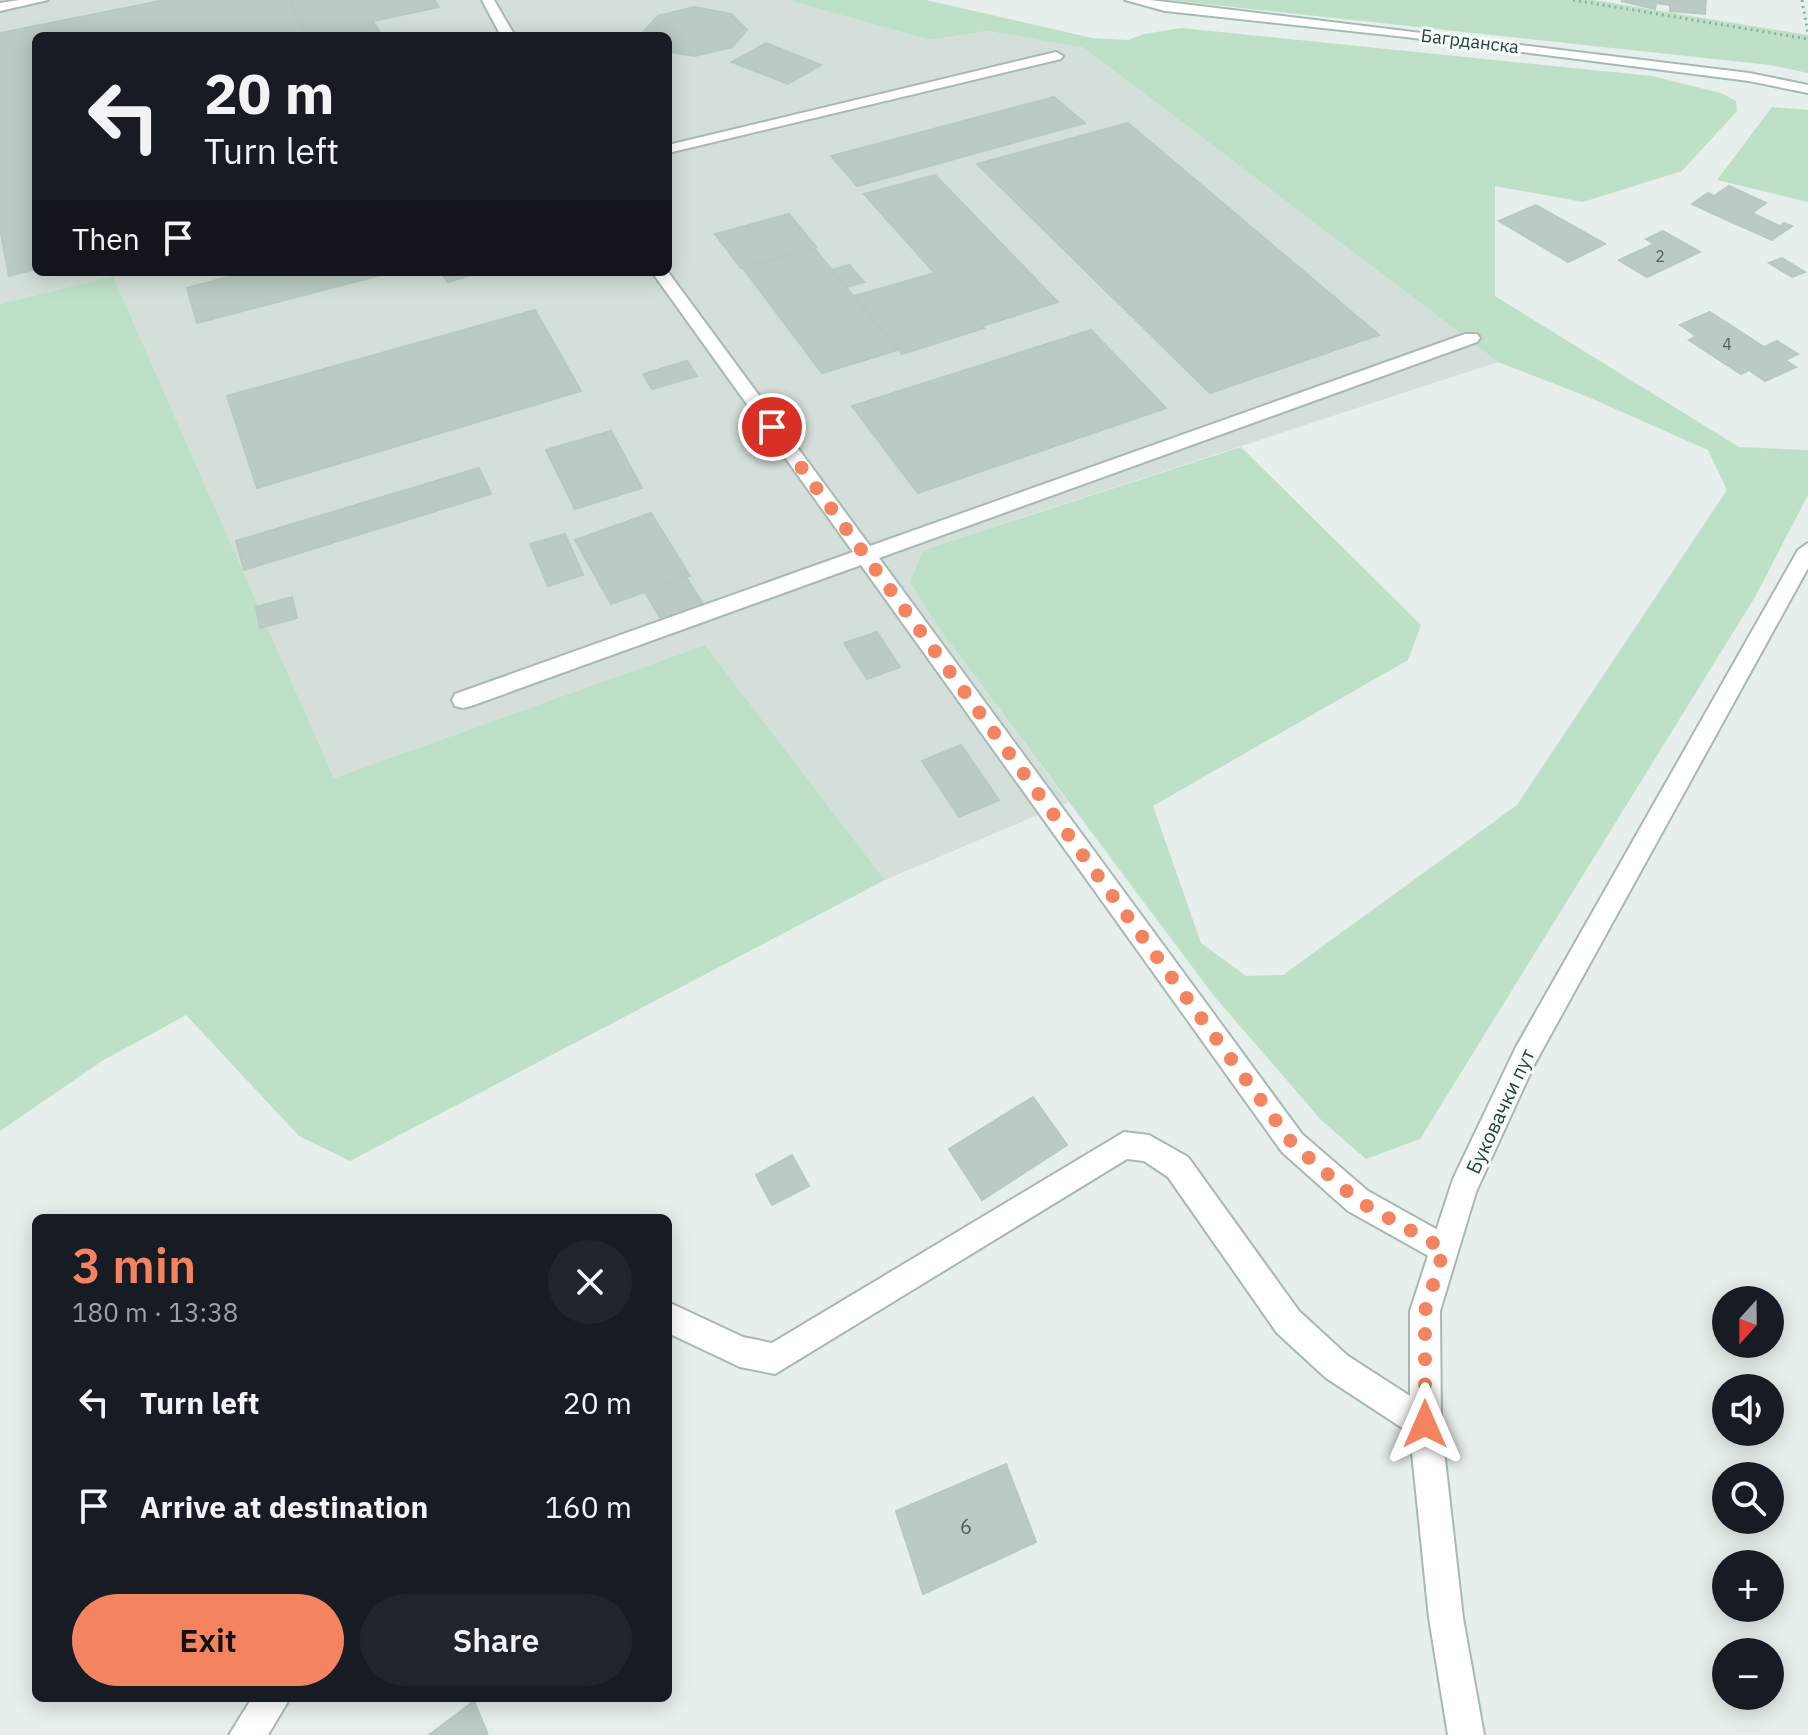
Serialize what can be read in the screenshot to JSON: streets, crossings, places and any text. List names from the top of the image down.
{
  "streets": {
    "street": ["Багрданска", "Буковачки пут"]
  },
  "house_numbers": ["2", "4", "6"],
  "north": "bottom",
  "page": {
    "turn": ["20 m", "Turn left"],
    "then": "Then",
    "heading": ["3 min", "180 m · 13:38"],
    "map_buttons": ["+", "−"],
    "list": [
      {
        "name": "Turn left",
        "value": "20 m"
      },
      {
        "name": "Arrive at destination",
        "value": "160 m"
      }
    ],
    "buttons": ["Exit", "Share"]
  }
}
